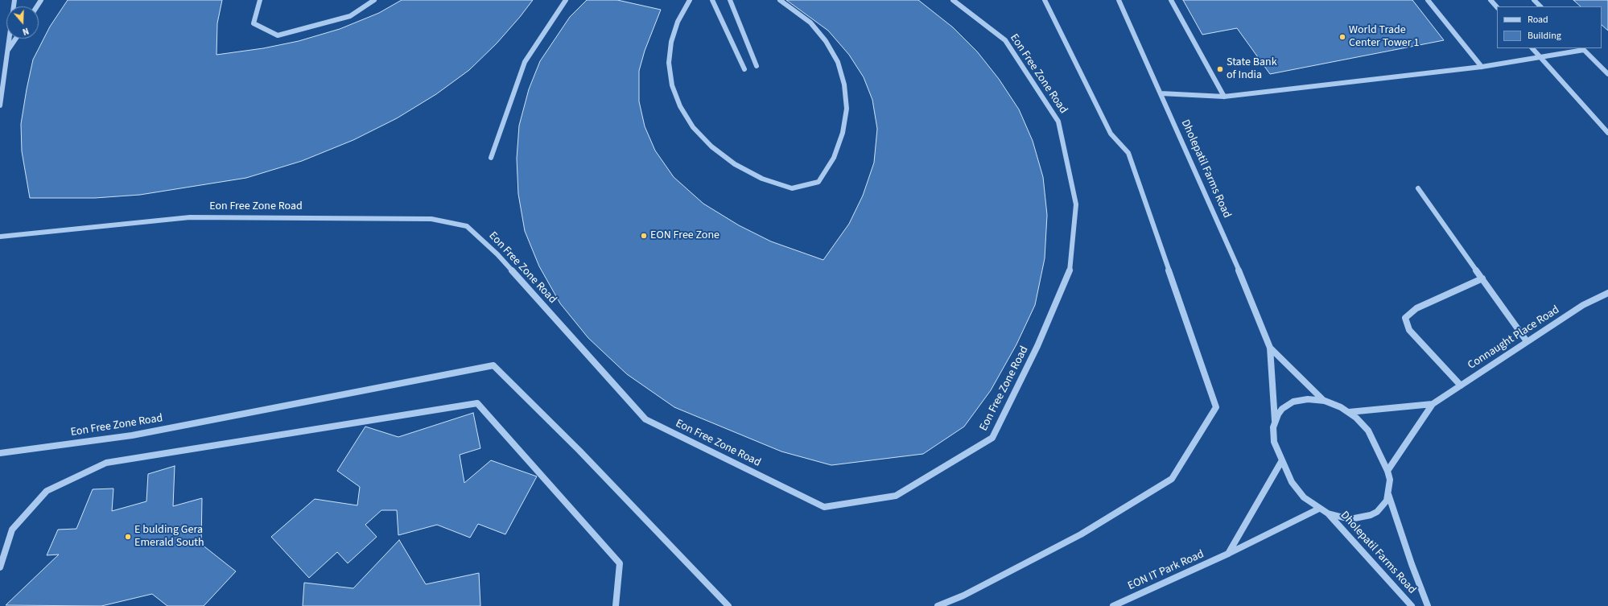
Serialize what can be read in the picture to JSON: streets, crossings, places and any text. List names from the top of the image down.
{
  "streets": {
    "street": [
      "Eon Free Zone Road",
      "Dholepatil Farms Road",
      "Connaught Place Road",
      "EON IT Park Road"
    ]
  },
  "crossings": [
    ["Dholepatil Farms Road", "EON IT Park Road"]
  ],
  "places": [
    "World Trade Center Tower 1",
    "State Bank of India",
    "EON Free Zone",
    "E bulding Gera Emerald South"
  ],
  "legend": ["Road", "Building"],
  "north": "bottom"
}
